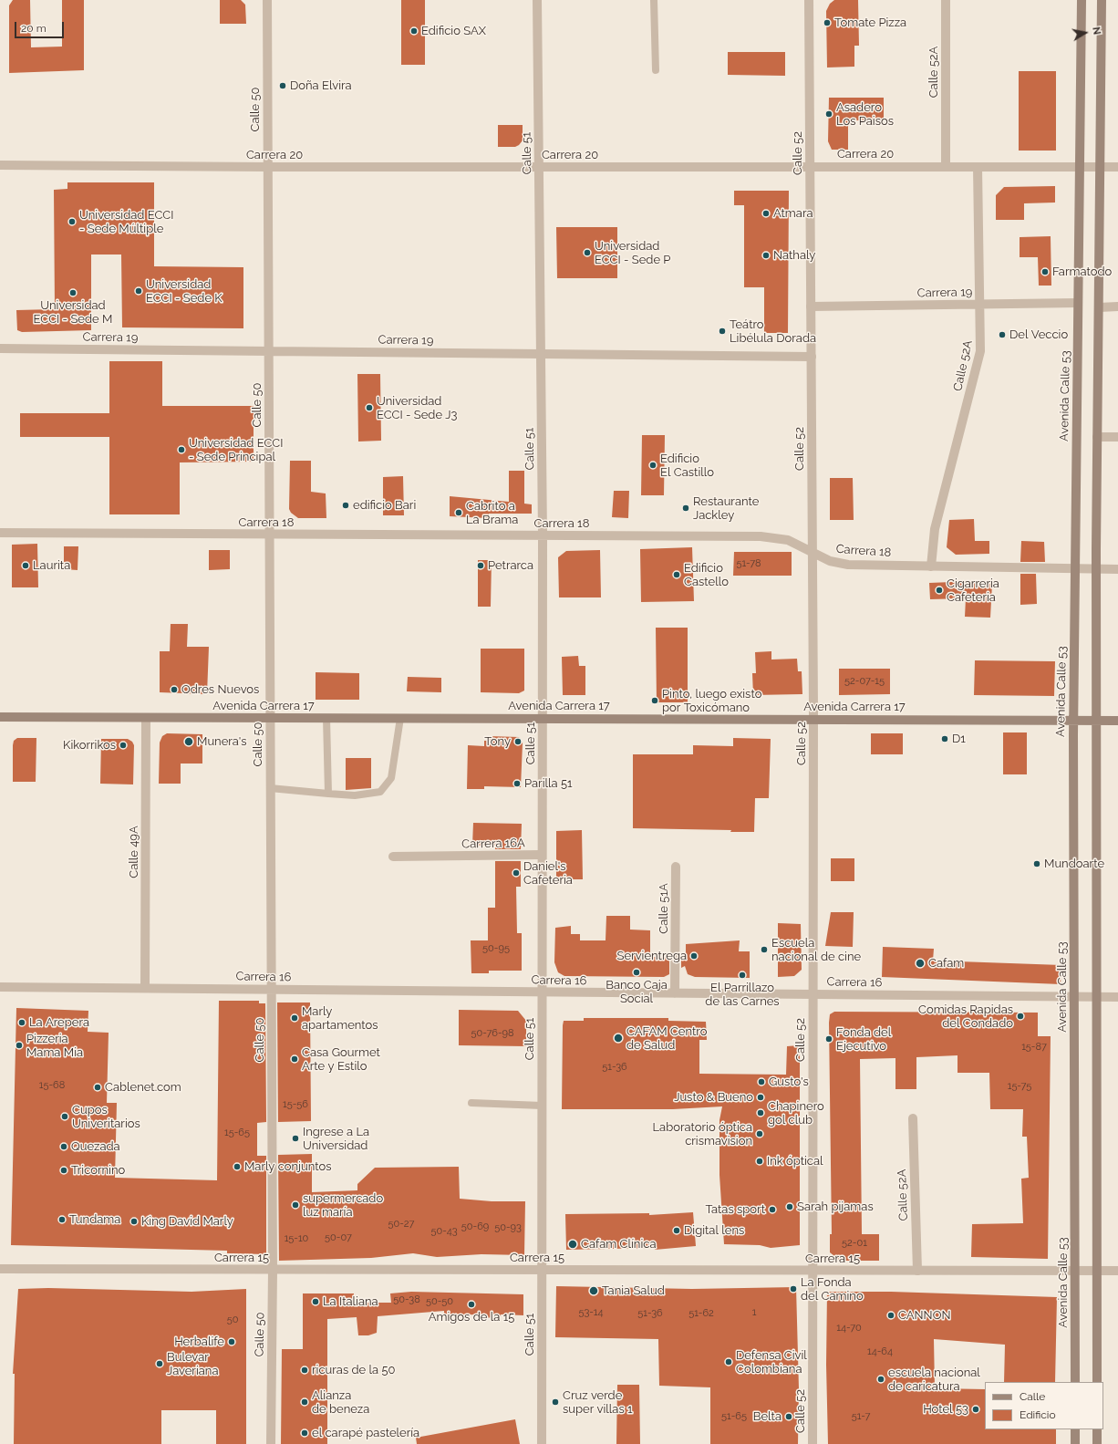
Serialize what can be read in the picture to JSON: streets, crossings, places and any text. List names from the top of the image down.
{
  "streets": {
    "main road": ["Avenida Calle 53", "Avenida Carrera 17"],
    "street": [
      "Calle 52A",
      "Calle 50",
      "Calle 51",
      "Calle 52",
      "Carrera 20",
      "Carrera 19",
      "Carrera 18",
      "Carrera 16A",
      "Calle 49A",
      "Calle 51A",
      "Carrera 16",
      "Carrera 15"
    ]
  },
  "crossings": [
    ["Calle 52A", "Carrera 20"],
    ["Calle 52A", "Carrera 19"],
    ["Calle 52A", "Carrera 18"],
    ["Calle 52A", "Carrera 15"],
    ["Calle 50", "Carrera 20"],
    ["Calle 50", "Carrera 19"],
    ["Calle 50", "Carrera 18"],
    ["Calle 50", "Avenida Carrera 17"],
    ["Calle 50", "Carrera 16"],
    ["Calle 50", "Carrera 15"],
    ["Calle 51", "Carrera 20"],
    ["Calle 51", "Carrera 19"],
    ["Calle 51", "Carrera 18"],
    ["Calle 51", "Avenida Carrera 17"],
    ["Calle 51", "Carrera 16A"],
    ["Calle 51", "Carrera 16"],
    ["Calle 51", "Carrera 15"],
    ["Calle 52", "Carrera 20"],
    ["Calle 52", "Carrera 19"],
    ["Calle 52", "Carrera 18"],
    ["Calle 52", "Avenida Carrera 17"],
    ["Calle 52", "Carrera 16"],
    ["Calle 52", "Carrera 15"],
    ["Carrera 20", "Avenida Calle 53"],
    ["Carrera 19", "Avenida Calle 53"],
    ["Avenida Calle 53", "Carrera 18"],
    ["Avenida Calle 53", "Avenida Carrera 17"],
    ["Avenida Calle 53", "Carrera 16"],
    ["Avenida Calle 53", "Carrera 15"],
    ["Avenida Carrera 17", "Calle 49A"],
    ["Calle 49A", "Carrera 16"],
    ["Calle 51A", "Carrera 16"]
  ],
  "places": [
    "Tomate Pizza",
    "Edificio SAX",
    "Doña Elvira",
    "Asadero Los Paisos",
    "Atmara",
    "Universidad ECCI - Sede Múltiple",
    "Universidad ECCI - Sede P",
    "Nathaly",
    "Farmatodo",
    "Universidad ECCI - Sede K",
    "Universidad ECCI - Sede M",
    "Teátro Libélula Dorada",
    "Del Veccio",
    "Universidad ECCI - Sede J3",
    "Universidad ECCI - Sede Principal",
    "Edificio El Castillo",
    "edificio Bari",
    "Restaurante Jackley",
    "Cabrito a La Brama",
    "Laurita",
    "Petrarca",
    "Edificio Castello",
    "Cigarreria Cafeteria",
    "Odres Nuevos",
    "Pinto, luego existo por Toxicómano",
    "D1",
    "Munera's",
    "Tony",
    "Kikorrikos",
    "Parilla 51",
    "Mundoarte",
    "Daniel's Cafeteria",
    "Escuela nacional de cine",
    "Servientrega",
    "Cafam",
    "Banco Caja Social",
    "El Parrillazo de las Carnes",
    "Comidas Rapidas del Condado",
    "Marly apartamentos",
    "La Arepera",
    "CAFAM Centro de Salud",
    "Fonda del Ejecutivo",
    "Pizzeria Mama Mia",
    "Casa Gourmet Arte y Estilo",
    "Gusto's",
    "Cablenet.com",
    "Justo & Bueno",
    "Chapinero gol club",
    "Cupos Univeritarios",
    "Laboratorio óptica crismavision",
    "Ingrese a La Universidad",
    "Quezada",
    "Ink óptical",
    "Marly conjuntos",
    "Tricornino",
    "supermercado luz maría",
    "Sarah pijamas",
    "Tatas sport",
    "Tundama",
    "King David Marly",
    "Digital lens",
    "Cafam Clínica",
    "La Fonda del Camino",
    "Tania Salud",
    "La Italiana",
    "Amigos de la 15",
    "CANNON",
    "Herbalife",
    "Defensa Civil Colombiana",
    "Bulevar Javeriana",
    "ricuras de la 50",
    "escuela nacional de caricatura",
    "Alianza de beneza",
    "Cruz verde super villas 1",
    "Hotel 53",
    "Belta",
    "el carapé pastelería"
  ],
  "house_numbers": [
    "51-78",
    "52-07-15",
    "50-95",
    "50-76-98",
    "15-87",
    "51-36",
    "15-68",
    "15-75",
    "15-56",
    "15-65",
    "50-27",
    "50-69",
    "50-93",
    "50-43",
    "50-07",
    "15-10",
    "52-01",
    "50-38",
    "50-50",
    "53-14",
    "1",
    "51-36",
    "51-62",
    "50",
    "14-70",
    "14-64",
    "51-65",
    "51-7"
  ],
  "legend": ["Calle", "Edificio"],
  "scale_bar": "20 m",
  "north": "right"
}
